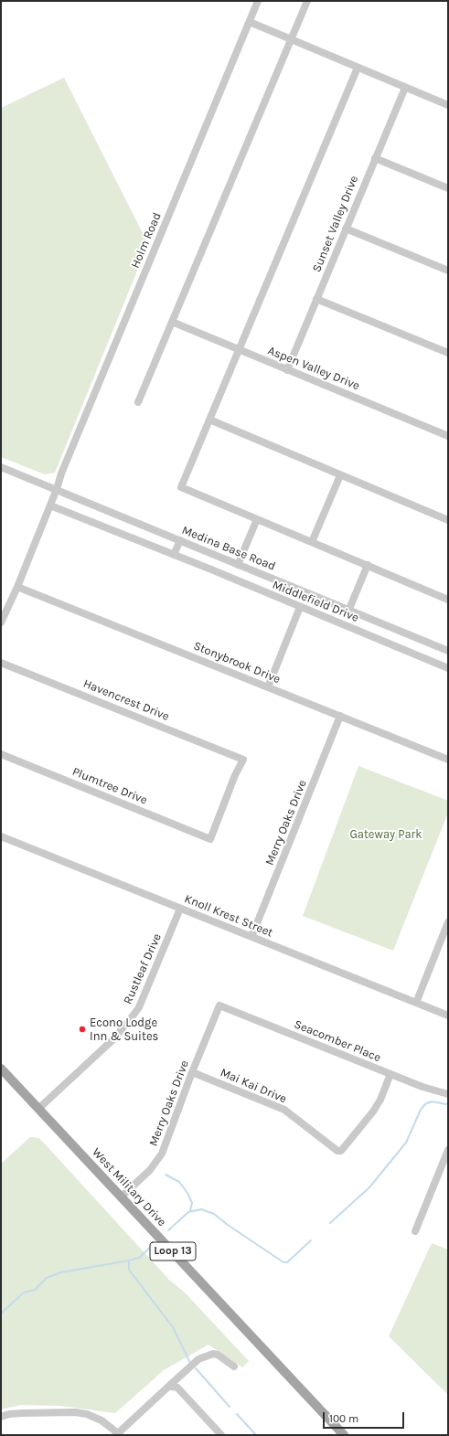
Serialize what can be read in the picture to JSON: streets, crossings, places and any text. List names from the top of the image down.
{
  "streets": {
    "main road": ["West Military Drive", "Loop 13"],
    "street": [
      "Sunset Valley Drive",
      "Holm Road",
      "Aspen Valley Drive",
      "Medina Base Road",
      "Middlefield Drive",
      "Stonybrook Drive",
      "Havencrest Drive",
      "Plumtree Drive",
      "Merry Oaks Drive",
      "Knoll Krest Street",
      "Rustleaf Drive",
      "Seacomber Place",
      "Mai Kai Drive"
    ]
  },
  "crossings": [
    ["Sunset Valley Drive", "Aspen Valley Drive"],
    ["Holm Road", "Medina Base Road"],
    ["Holm Road", "Middlefield Drive"],
    ["Holm Road", "Stonybrook Drive"],
    ["Stonybrook Drive", "Merry Oaks Drive"],
    ["Havencrest Drive", "Plumtree Drive"],
    ["Merry Oaks Drive", "Knoll Krest Street"],
    ["Merry Oaks Drive", "Seacomber Place"],
    ["Merry Oaks Drive", "Mai Kai Drive"],
    ["Merry Oaks Drive", "West Military Drive"],
    ["Knoll Krest Street", "Rustleaf Drive"],
    ["Rustleaf Drive", "West Military Drive"],
    ["Seacomber Place", "Mai Kai Drive"]
  ],
  "parks": ["Gateway Park"],
  "places": ["Econo Lodge Inn & Suites"],
  "scale_bar": "100 m"
}
